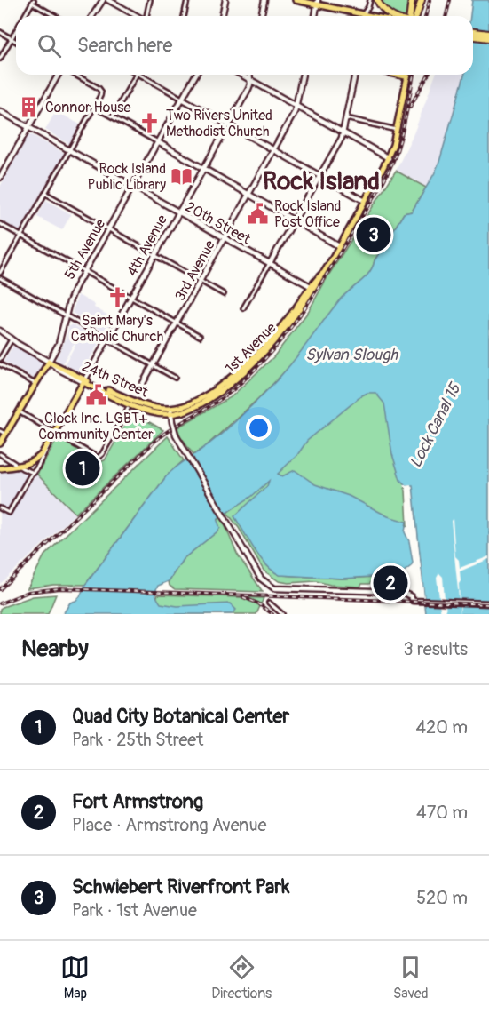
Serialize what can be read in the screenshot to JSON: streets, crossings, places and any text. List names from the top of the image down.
{
  "streets": {
    "main road": [
      "4th Avenue",
      "5th Avenue",
      "1st Avenue",
      "24th Street"
    ],
    "street": ["20th Street", "3rd Avenue"]
  },
  "crossings": [
    ["20th Street", "4th Avenue"],
    ["20th Street", "5th Avenue"],
    ["20th Street", "3rd Avenue"],
    ["20th Street", "1st Avenue"],
    ["4th Avenue", "24th Street"],
    ["5th Avenue", "24th Street"],
    ["1st Avenue", "24th Street"]
  ],
  "districts": ["Rock Island"],
  "water": ["Sylvan Slough", "Lock Canal 15"],
  "places": {
    "building": ["Connor House"],
    "church": ["Two Rivers United Methodist Church", "Saint Mary's Catholic Church"],
    "library": ["Rock Island Public Library"],
    "public building": ["Rock Island Post Office", "Clock Inc. LGBT+ Community Center"]
  },
  "page": {
    "search": "Search here",
    "pins": ["3", "1", "2"],
    "heading": ["Nearby", "3 results"],
    "list": [
      {
        "mark": "1",
        "name": "Quad City Botanical Center",
        "note": "Park · 25th Street",
        "value": "420 m"
      },
      {
        "mark": "2",
        "name": "Fort Armstrong",
        "note": "Place · Armstrong Avenue",
        "value": "470 m"
      },
      {
        "mark": "3",
        "name": "Schwiebert Riverfront Park",
        "note": "Park · 1st Avenue",
        "value": "520 m"
      }
    ],
    "nav": ["Map", "Directions", "Saved"]
  }
}
